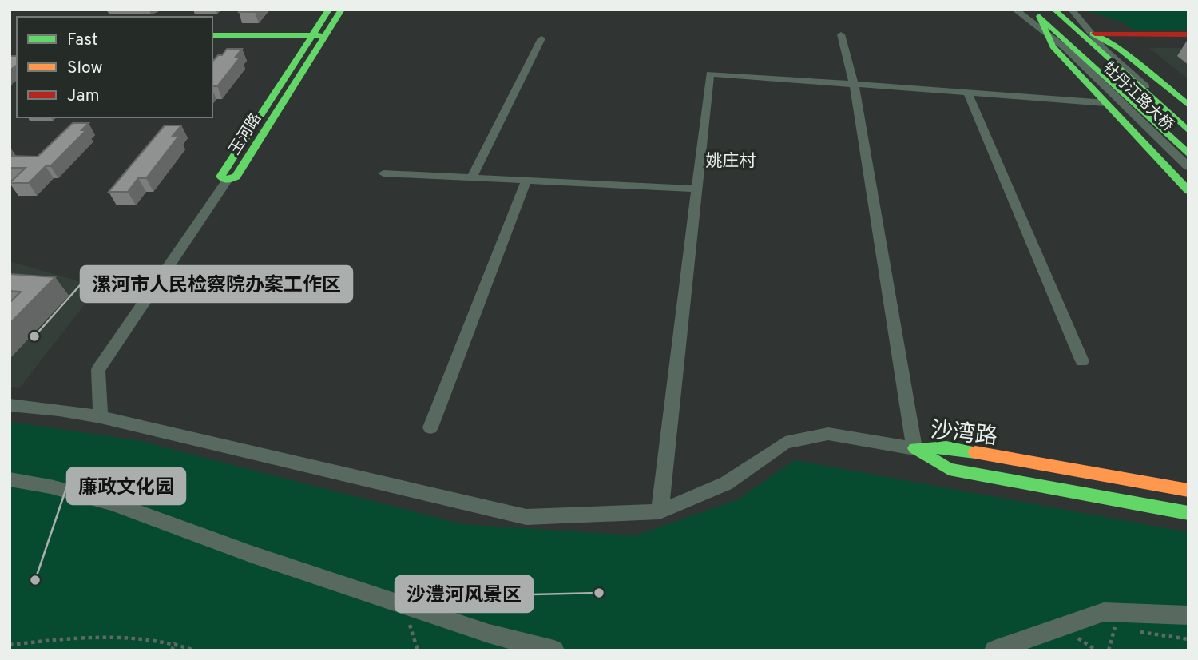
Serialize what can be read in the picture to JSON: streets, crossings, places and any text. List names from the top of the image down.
{
  "streets": {
    "street": ["牡丹江路大桥", "玉河路", "沙湾路"]
  },
  "districts": ["姚庄村"],
  "places": ["漯河市人民检察院办案工作区", "廉政文化园", "沙澧河风景区"],
  "legend": ["Fast", "Slow", "Jam"]
}
